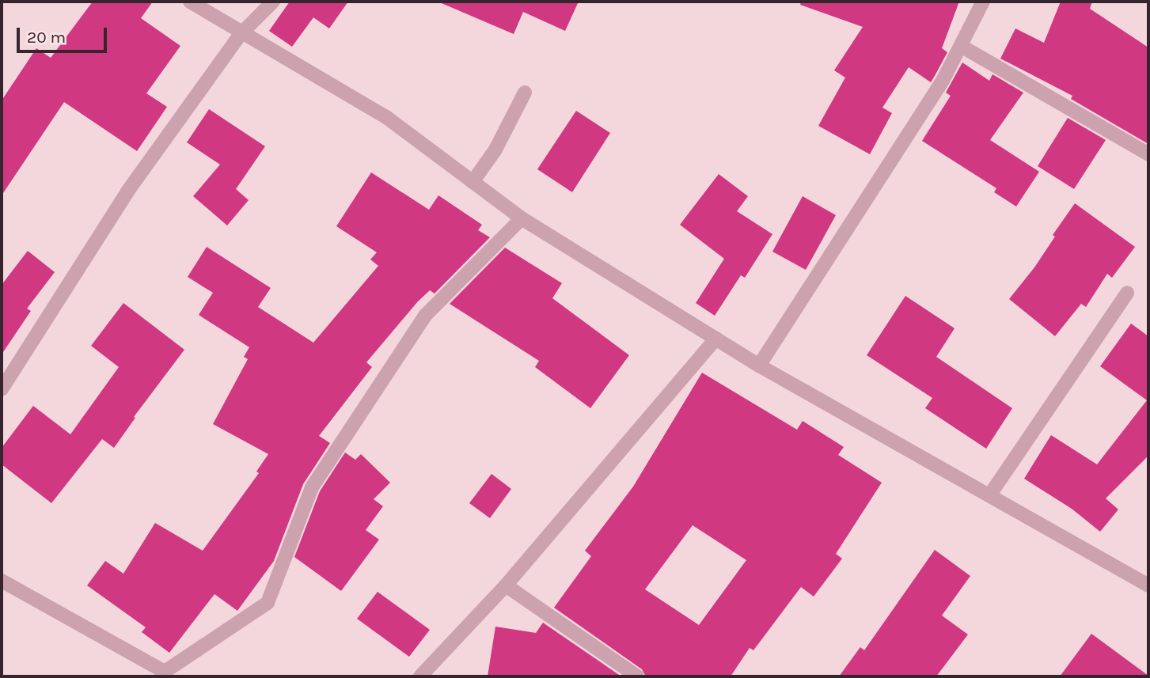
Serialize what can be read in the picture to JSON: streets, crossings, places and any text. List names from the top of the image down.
{
  "scale_bar": "20 m"
}
